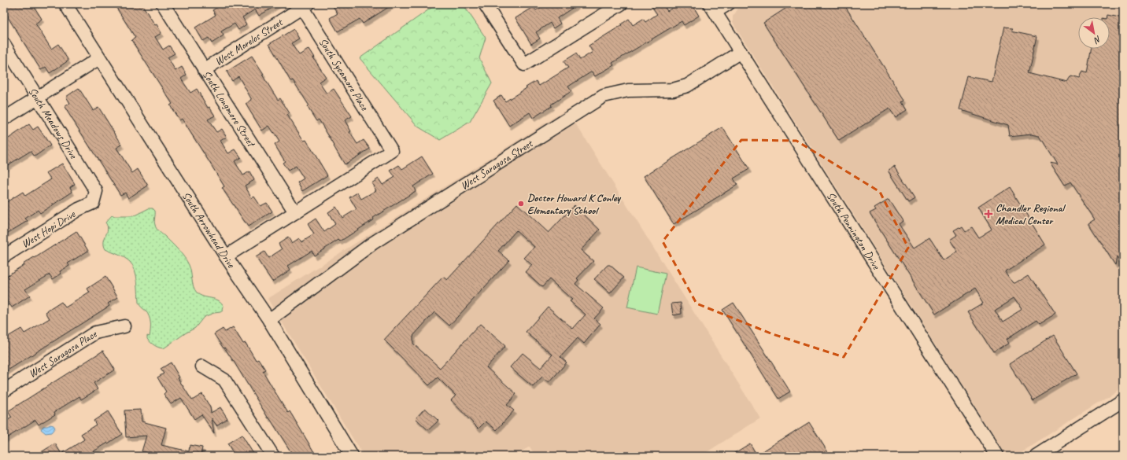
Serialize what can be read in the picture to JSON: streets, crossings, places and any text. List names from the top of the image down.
{
  "streets": {
    "street": [
      "West Morelos Street",
      "South Sycamore Place",
      "South Longmore Street",
      "South Meadows Drive",
      "West Saragosa Street",
      "West Hopi Drive",
      "South Arrowhead Drive",
      "South Pennington Drive",
      "West Saragosa Place"
    ]
  },
  "crossings": [
    ["West Morelos Street", "South Sycamore Place"],
    ["West Morelos Street", "South Longmore Street"],
    ["South Sycamore Place", "South Longmore Street"],
    ["South Meadows Drive", "West Hopi Drive"],
    ["West Saragosa Street", "South Arrowhead Drive"],
    ["West Saragosa Street", "South Pennington Drive"]
  ],
  "places": {
    "other": ["Doctor Howard K Conley Elementary School"],
    "health": ["Chandler Regional Medical Center"]
  },
  "north": "bottom right"
}
